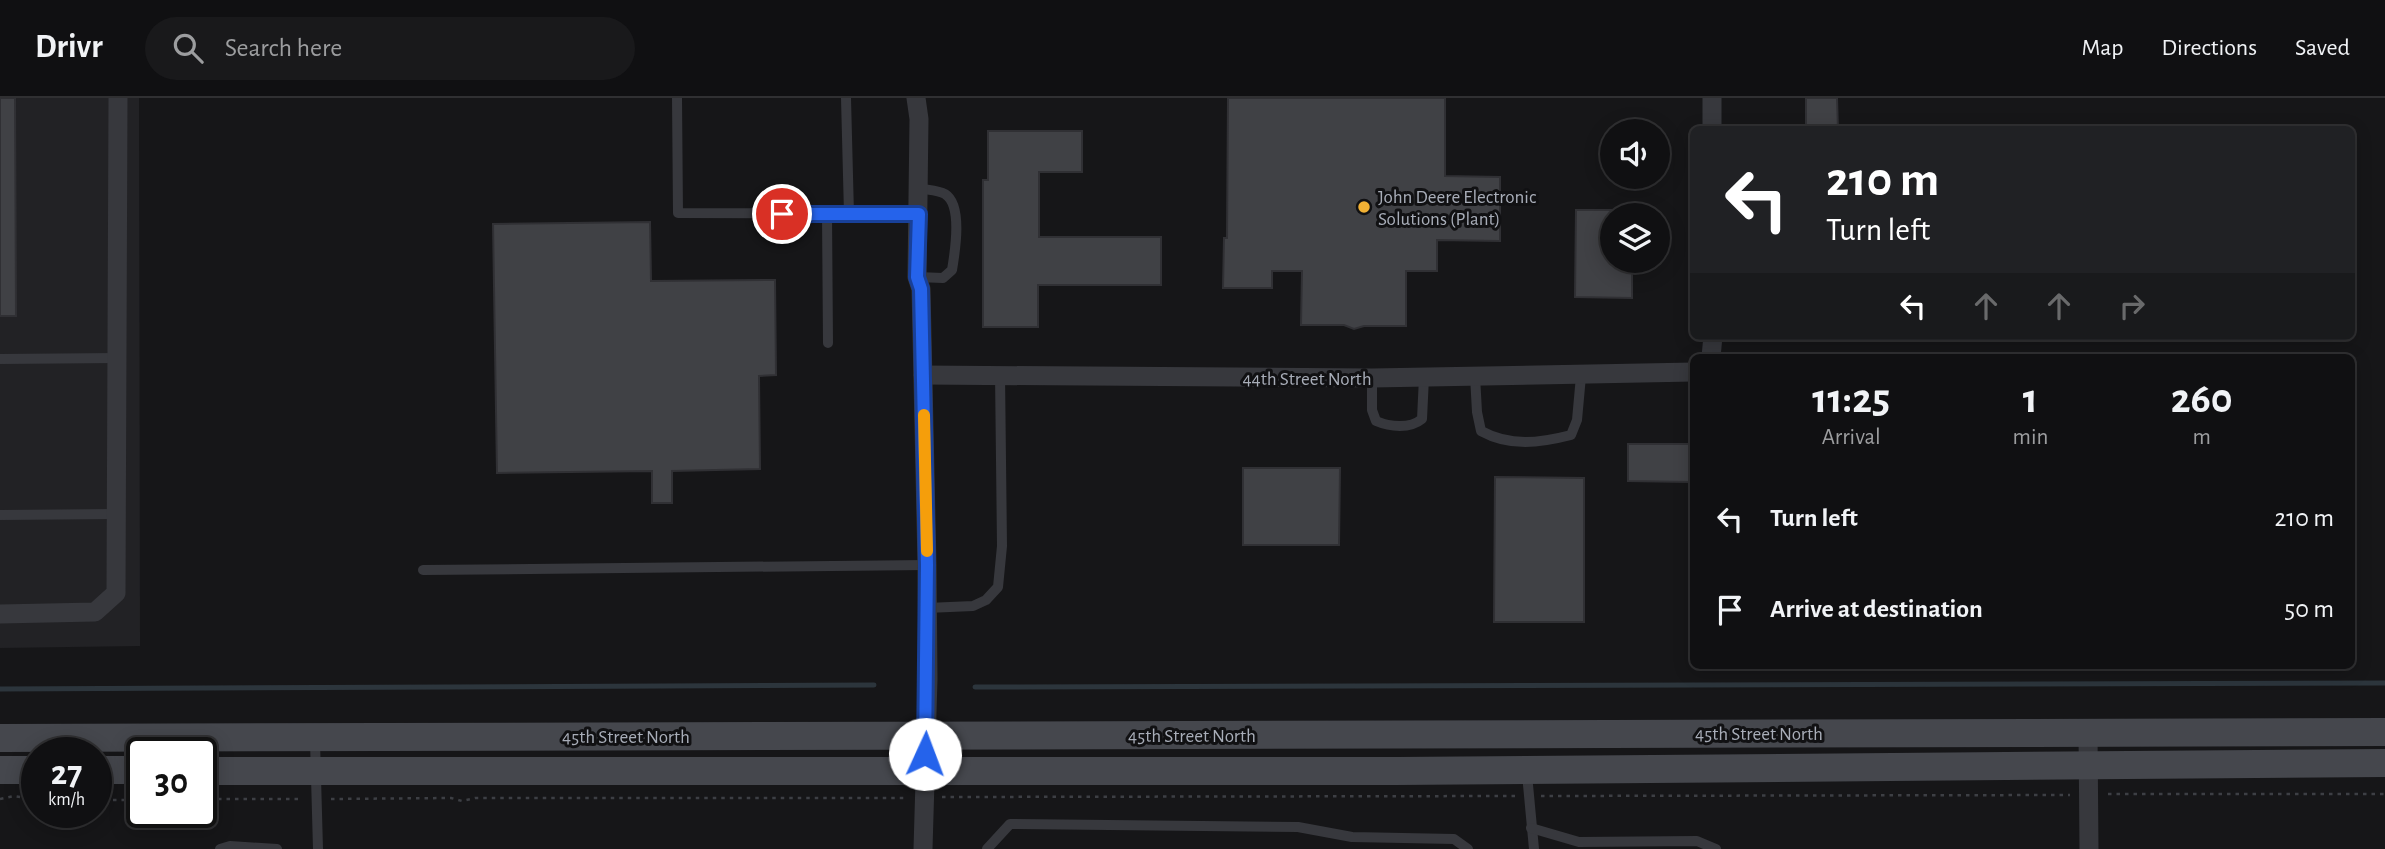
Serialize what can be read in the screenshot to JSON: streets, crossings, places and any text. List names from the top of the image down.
{
  "streets": {
    "main road": ["45th Street North"],
    "street": ["44th Street North"]
  },
  "places": ["John Deere Electronic Solutions (Plant)"],
  "page": {
    "header": "Drivr",
    "search": "Search here",
    "nav": ["Map", "Directions", "Saved"],
    "turn": ["210 m", "Turn left"],
    "eta": [
      "11:25",
      "Arrival",
      "1",
      "min",
      "260",
      "m"
    ],
    "list": [
      {
        "name": "Turn left",
        "value": "210 m"
      },
      {
        "name": "Arrive at destination",
        "value": "50 m"
      }
    ],
    "speed": "27 km/h",
    "limit": "30"
  }
}
